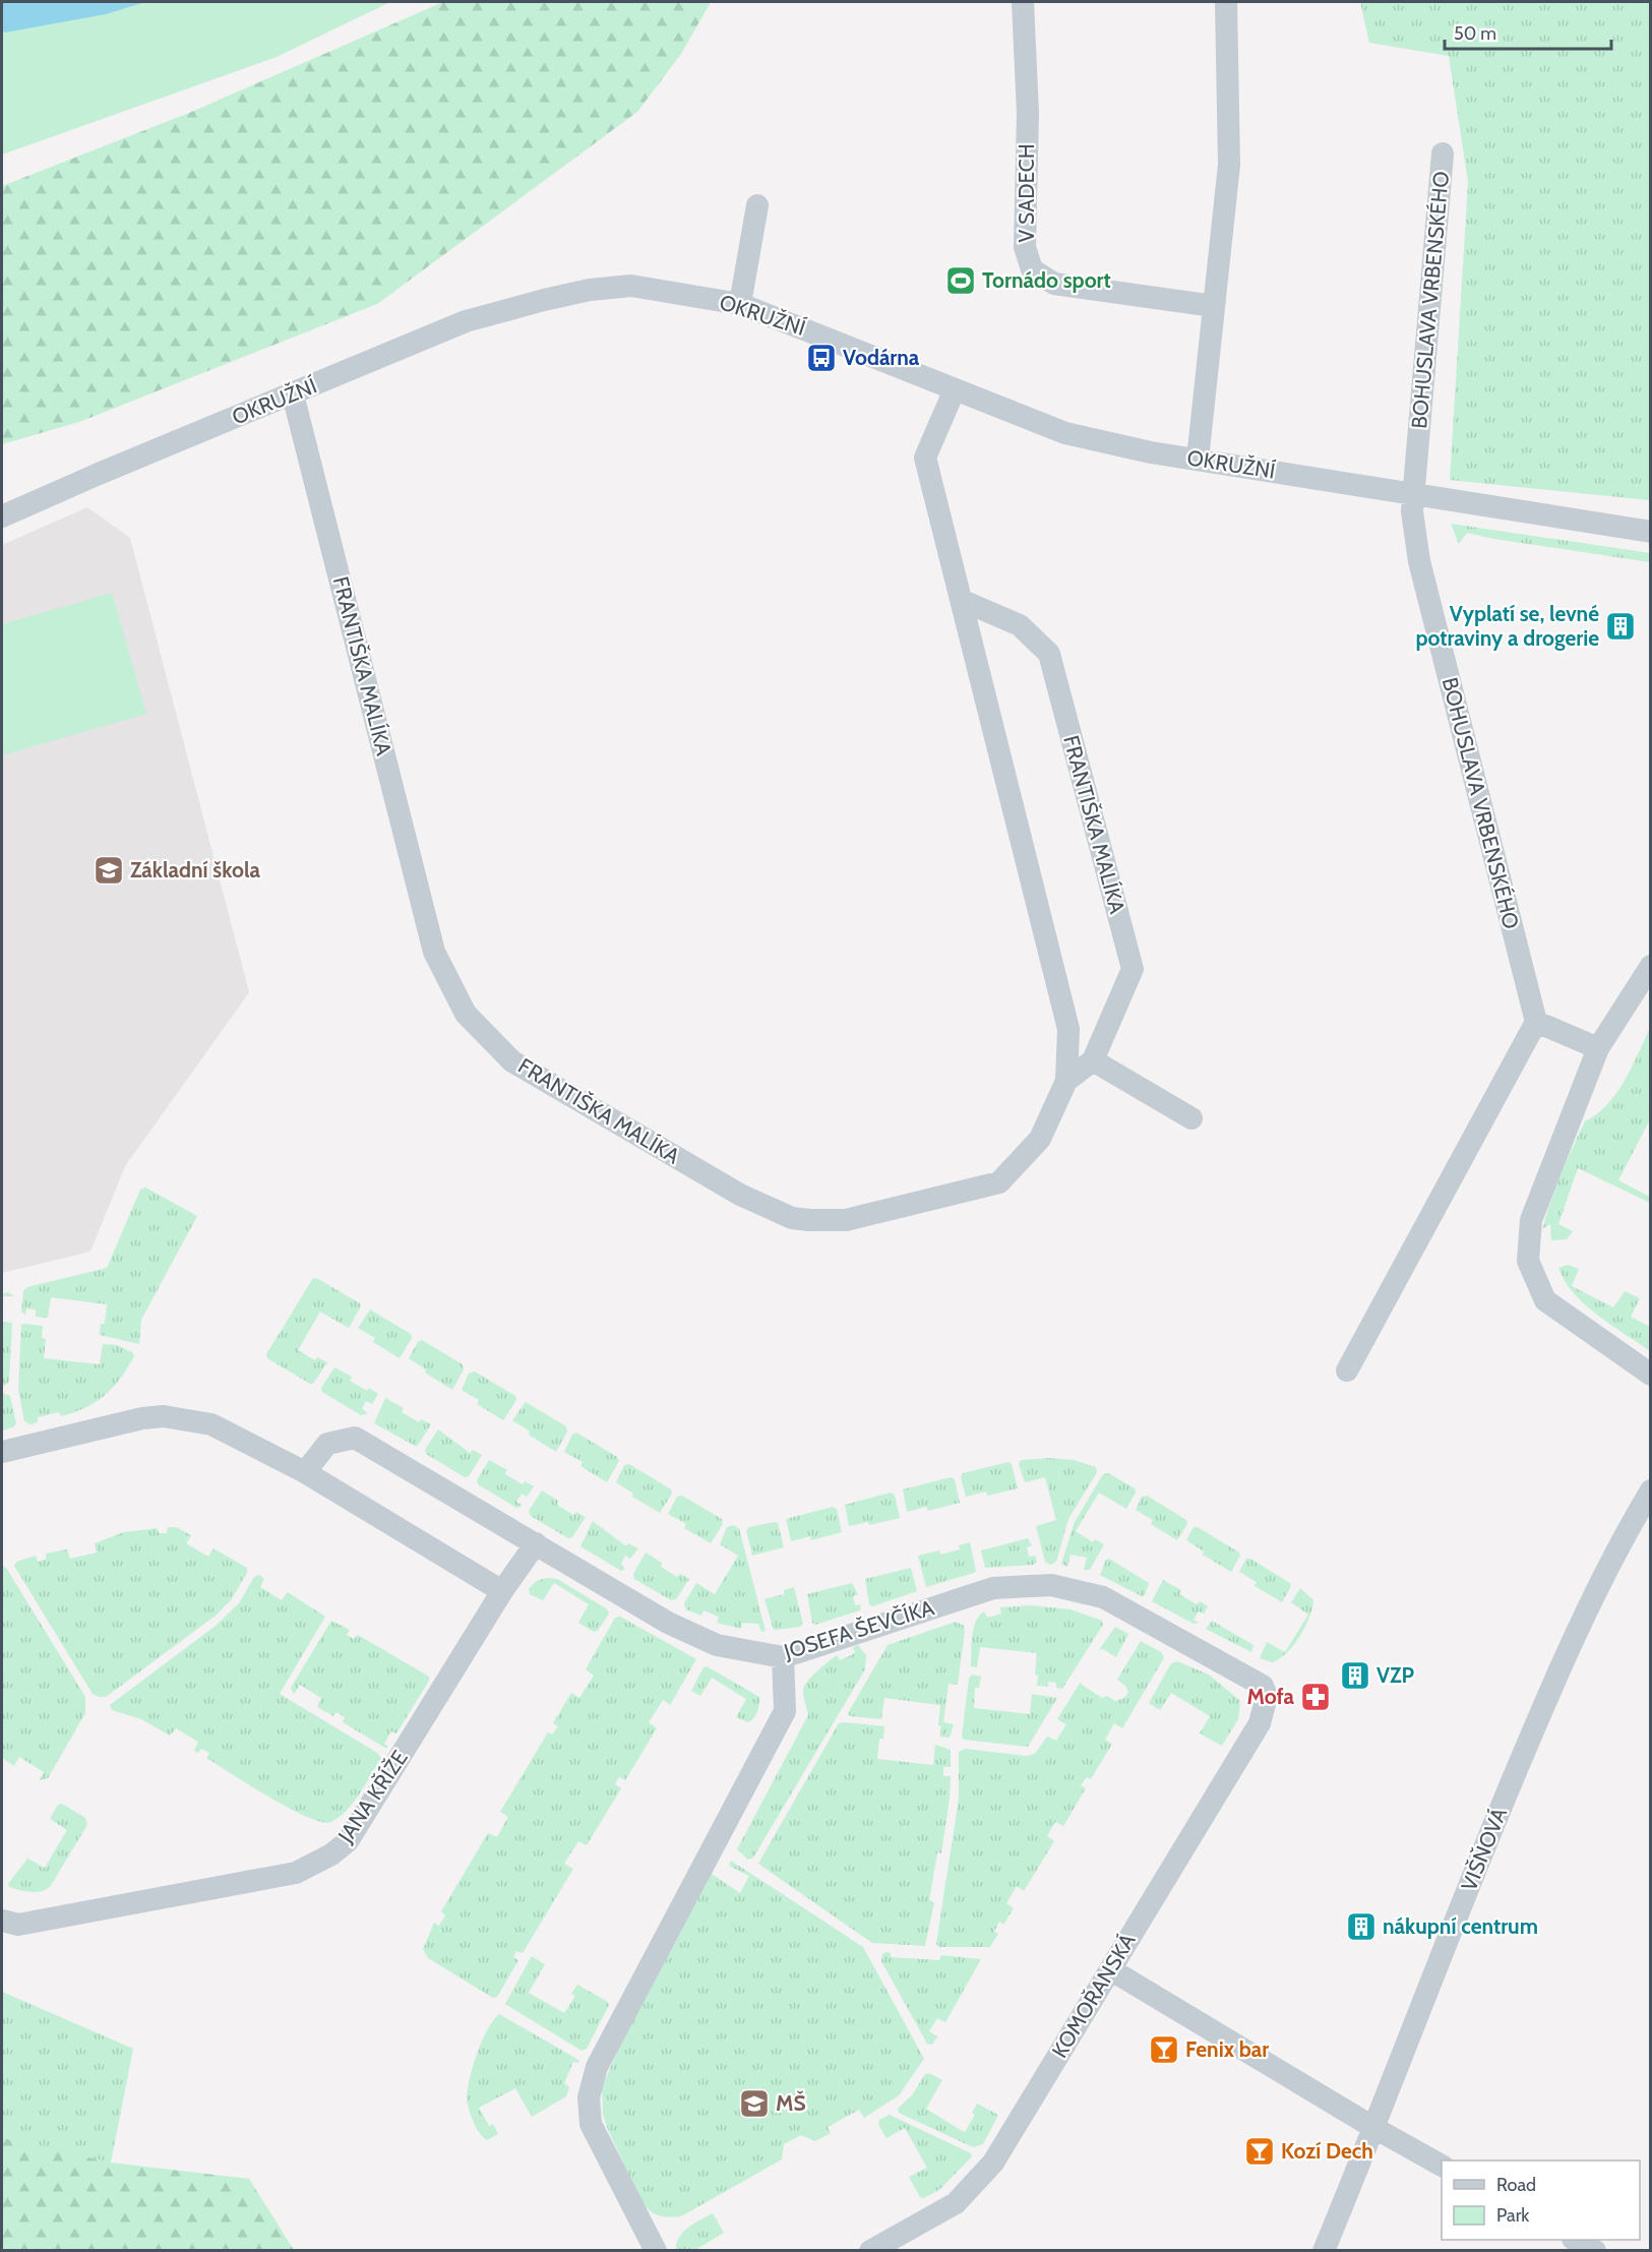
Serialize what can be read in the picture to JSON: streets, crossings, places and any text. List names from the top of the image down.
{
  "streets": {
    "street": [
      "V SADECH",
      "BOHUSLAVA VRBENSKÉHO",
      "OKRUŽNÍ",
      "FRANTIŠKA MALÍKA",
      "JOSEFA ŠEVČÍKA",
      "JANA KŘÍŽE",
      "VIŠŇOVÁ",
      "KOMOŘANSKÁ"
    ]
  },
  "crossings": [
    ["BOHUSLAVA VRBENSKÉHO", "OKRUŽNÍ"],
    ["OKRUŽNÍ", "FRANTIŠKA MALÍKA"],
    ["JOSEFA ŠEVČÍKA", "JANA KŘÍŽE"],
    ["JOSEFA ŠEVČÍKA", "KOMOŘANSKÁ"]
  ],
  "places": {
    "sports": ["Tornádo sport"],
    "bus stop": ["Vodárna"],
    "building": ["Vyplatí se, levné potraviny a drogerie", "VZP", "nákupní centrum"],
    "school or university": ["Základní škola", "MŠ"],
    "pharmacy": ["Mofa"],
    "bar": ["Fenix bar", "Kozí Dech"]
  },
  "legend": ["Road", "Park"],
  "scale_bar": "50 m"
}
